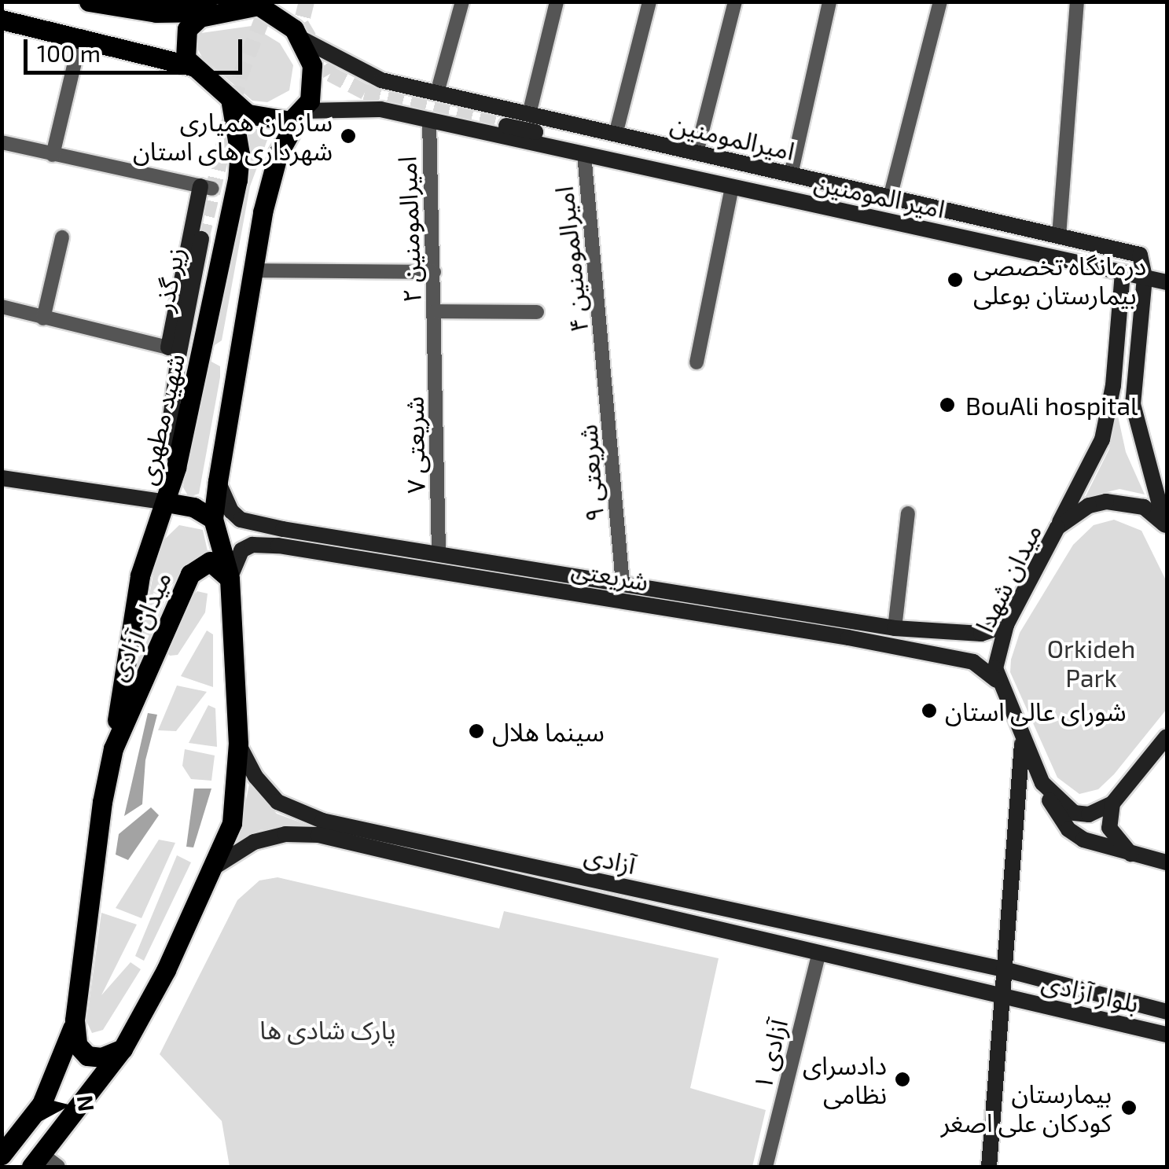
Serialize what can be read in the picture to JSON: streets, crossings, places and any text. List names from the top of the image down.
{
  "streets": {
    "main road": [
      "امیرالمومنین",
      "امیر المومنین",
      "زیر گذر",
      "شهید مطهری",
      "شریعتی",
      "میدان شهدا",
      "میدان آزادی",
      "آزادی",
      "بلوار آزادی"
    ],
    "street": [
      "امیرالمومنین ۲",
      "امیرالمومنین ۴",
      "شریعتی ۷",
      "شریعتی ۹",
      "آزادی ۱"
    ]
  },
  "crossings": [
    ["امیرالمومنین", "امیر المومنین"],
    ["امیرالمومنین", "شهید مطهری"],
    ["امیر المومنین", "امیرالمومنین ۲"],
    ["امیر المومنین", "امیرالمومنین ۴"],
    ["امیر المومنین", "شهید مطهری"],
    ["امیرالمومنین ۲", "شریعتی ۷"],
    ["امیرالمومنین ۴", "شریعتی ۹"],
    ["زیر گذر", "شهید مطهری"],
    ["شهید مطهری", "میدان آزادی"],
    ["شریعتی", "میدان شهدا"],
    ["شریعتی", "میدان آزادی"],
    ["آزادی", "بلوار آزادی"],
    ["آزادی", "آزادی ۱"]
  ],
  "parks": ["Orkideh Park", "پارک شادی ها"],
  "places": [
    "سازمان همیاری شهرداری های استان",
    "درمانگاه تخصصی بیمارستان بوعلی",
    "BouAli hospital",
    "شورای عالی استان",
    "سینما هلال",
    "دادسرای نظامی",
    "بیمارستان کودکان علی اصغر"
  ],
  "scale_bar": "100 m",
  "north": "right"
}
